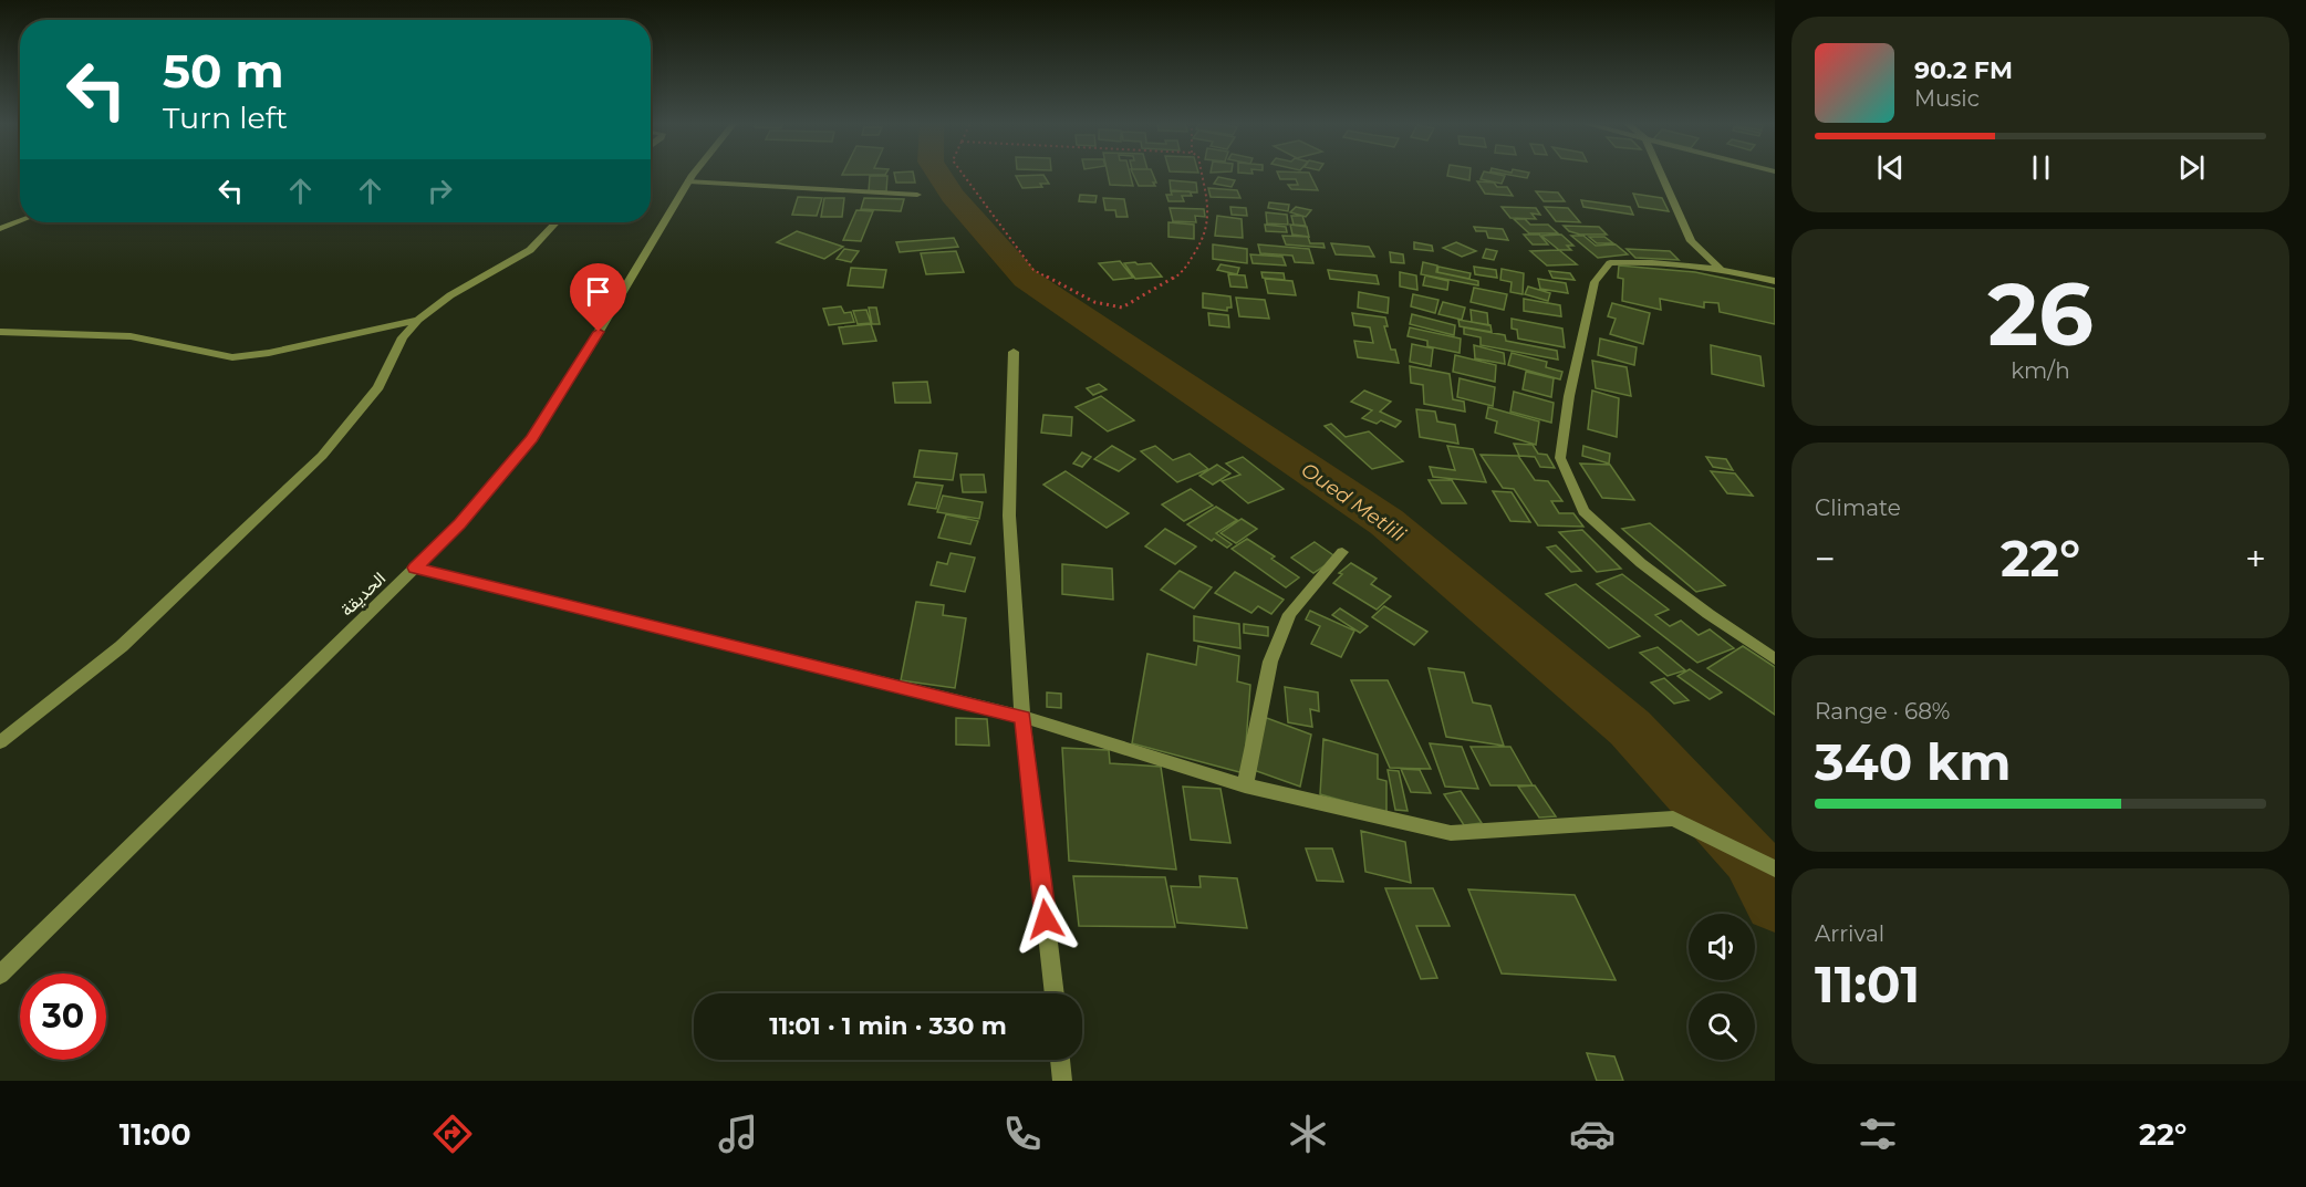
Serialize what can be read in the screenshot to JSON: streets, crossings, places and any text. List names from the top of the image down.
{
  "streets": {
    "street": ["الحديقة"]
  },
  "water": ["Oued Metlili"],
  "page": {
    "turn": ["50 m", "Turn left"],
    "song": ["90.2 FM", "Music"],
    "tile": [
      ["26", "km/h"],
      "Climate",
      ["Range · 68%", "340 km"],
      ["Arrival", "11:01"]
    ],
    "heat": ["−", "22°", "+"],
    "limit": "30",
    "trip": "11:01 · 1 min · 330 m",
    "tabs": ["11:00", "22°"]
  }
}
